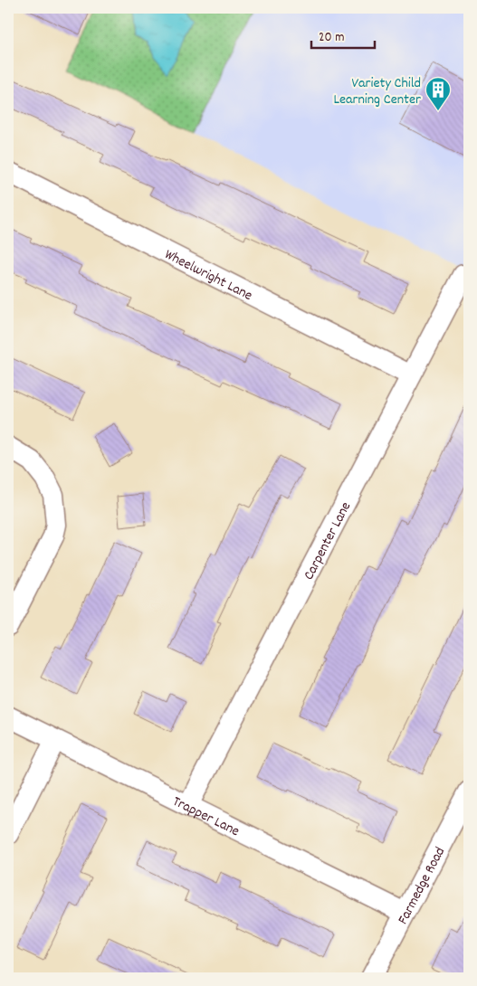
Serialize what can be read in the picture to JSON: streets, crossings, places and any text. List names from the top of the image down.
{
  "streets": {
    "street": [
      "Wheelwright Lane",
      "Carpenter Lane",
      "Trapper Lane",
      "Farmedge Road"
    ]
  },
  "crossings": [
    ["Wheelwright Lane", "Carpenter Lane"],
    ["Carpenter Lane", "Trapper Lane"],
    ["Trapper Lane", "Farmedge Road"]
  ],
  "places": {
    "building": ["Variety Child Learning Center"]
  },
  "scale_bar": "20 m"
}
